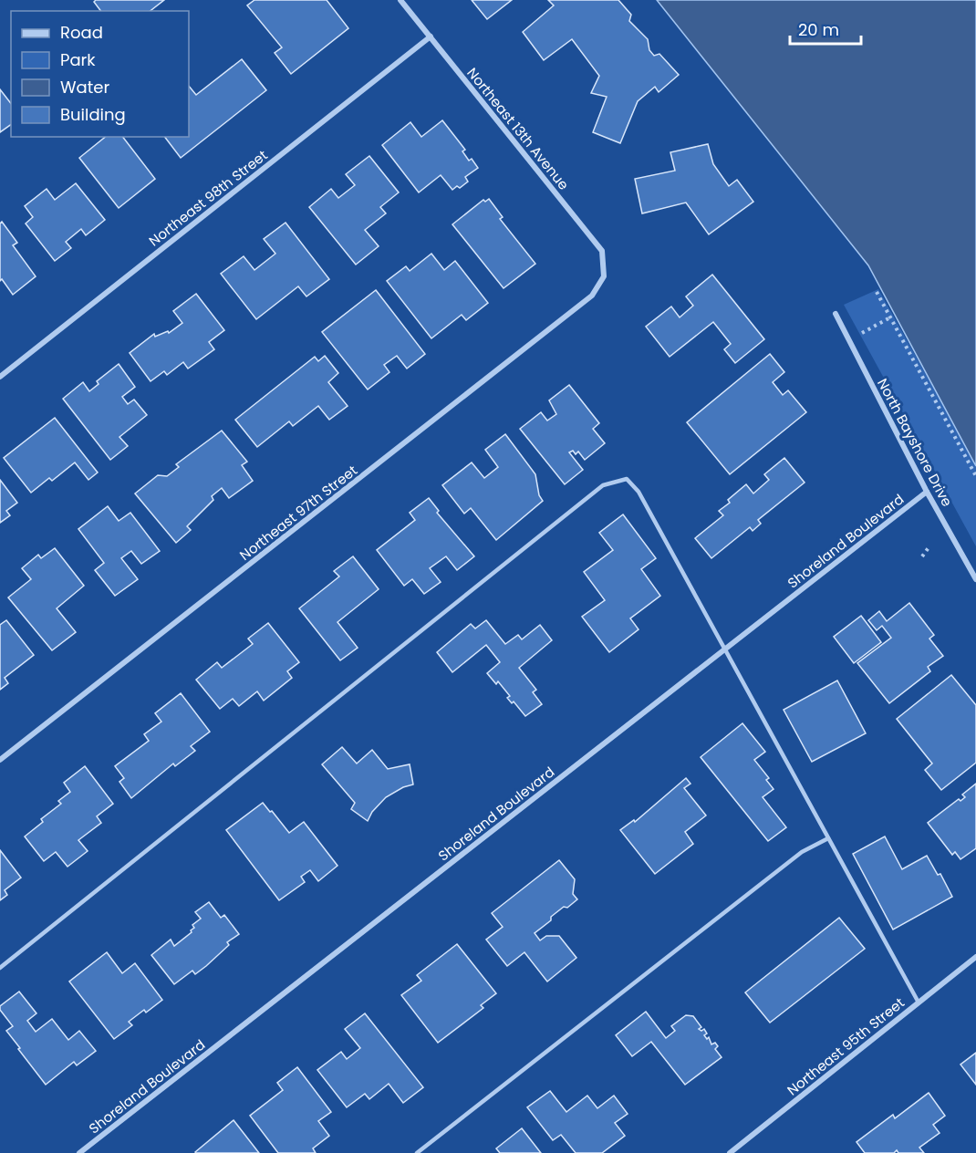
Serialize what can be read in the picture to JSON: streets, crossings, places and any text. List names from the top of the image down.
{
  "streets": {
    "street": [
      "Northeast 13th Avenue",
      "Northeast 98th Street",
      "North Bayshore Drive",
      "Northeast 97th Street",
      "Shoreland Boulevard",
      "Northeast 95th Street"
    ]
  },
  "crossings": [
    ["Northeast 13th Avenue", "Northeast 98th Street"],
    ["Northeast 13th Avenue", "Northeast 97th Street"],
    ["North Bayshore Drive", "Shoreland Boulevard"]
  ],
  "legend": [
    "Road",
    "Park",
    "Water",
    "Building"
  ],
  "scale_bar": "20 m"
}
